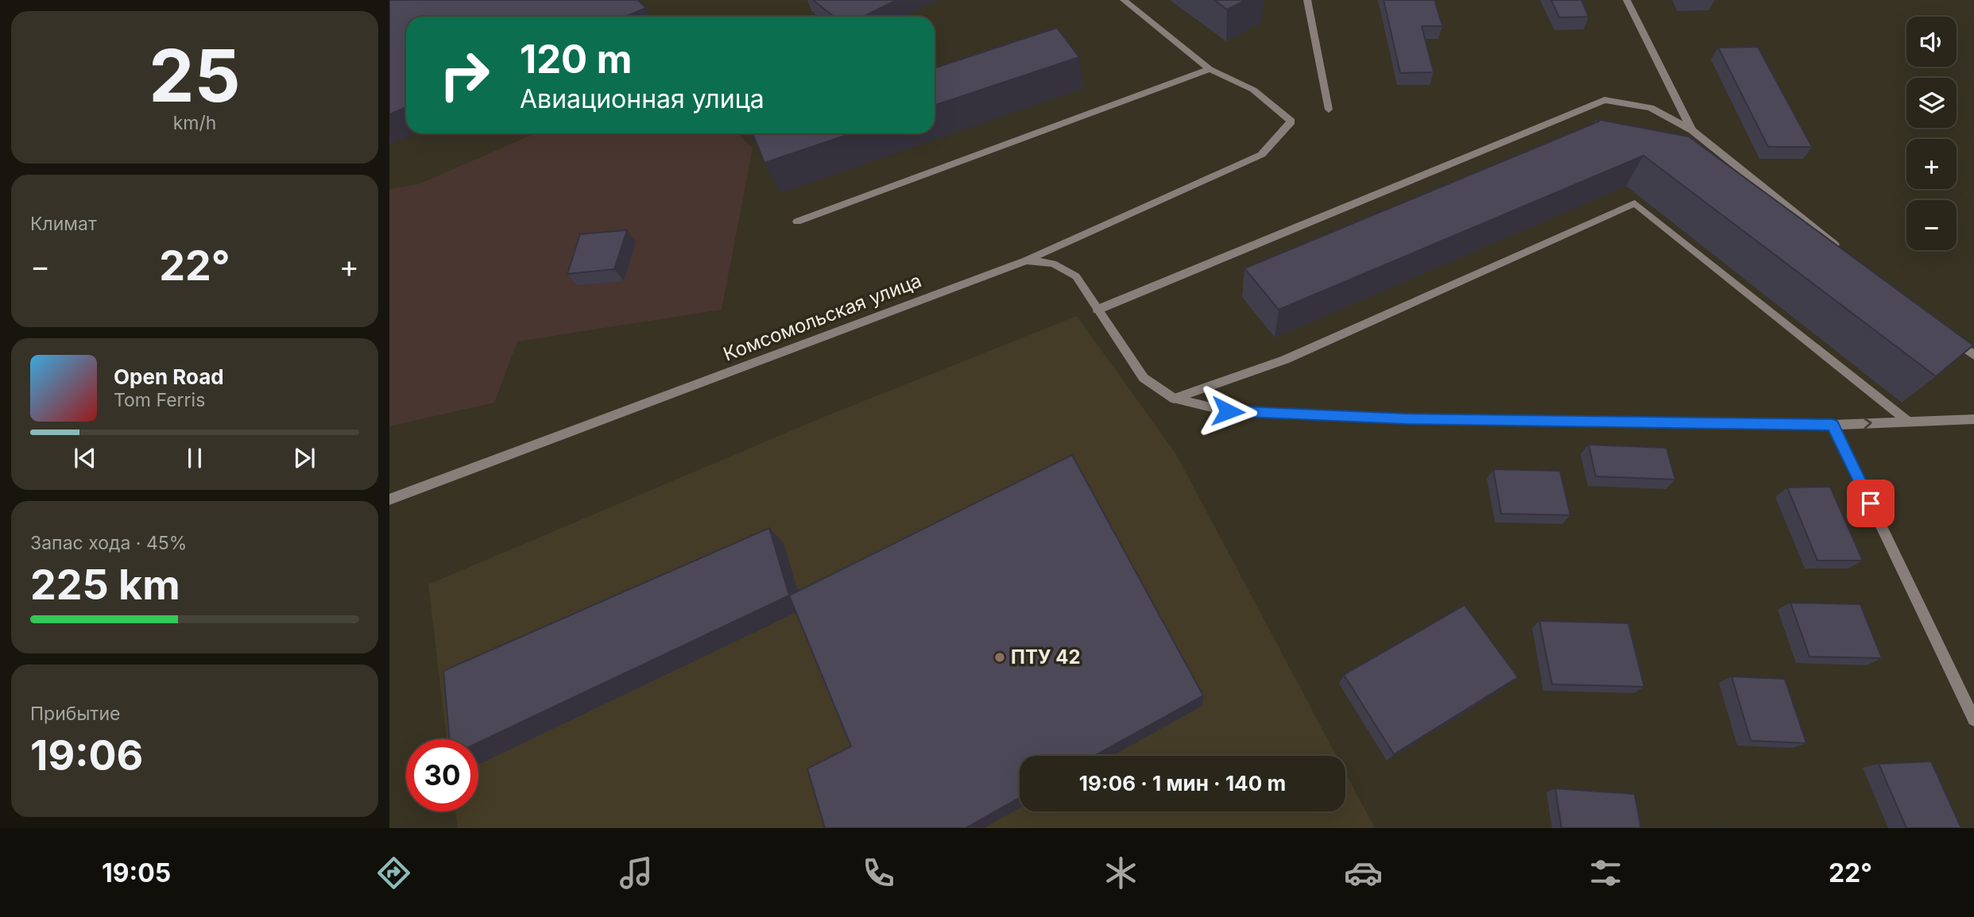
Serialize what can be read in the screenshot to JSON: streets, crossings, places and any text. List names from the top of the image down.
{
  "streets": {
    "street": ["Комсомольская улица"]
  },
  "places": ["ПТУ 42"],
  "page": {
    "tile": [
      ["25", "km/h"],
      "Климат",
      ["Запас хода · 45%", "225 km"],
      ["Прибытие", "19:06"]
    ],
    "map_buttons": ["+", "−"],
    "turn": ["120 m", "Авиационная улица"],
    "heat": ["−", "22°", "+"],
    "song": ["Open Road", "Tom Ferris"],
    "limit": "30",
    "trip": "19:06 · 1 мин · 140 m",
    "tabs": ["19:05", "22°"]
  }
}
